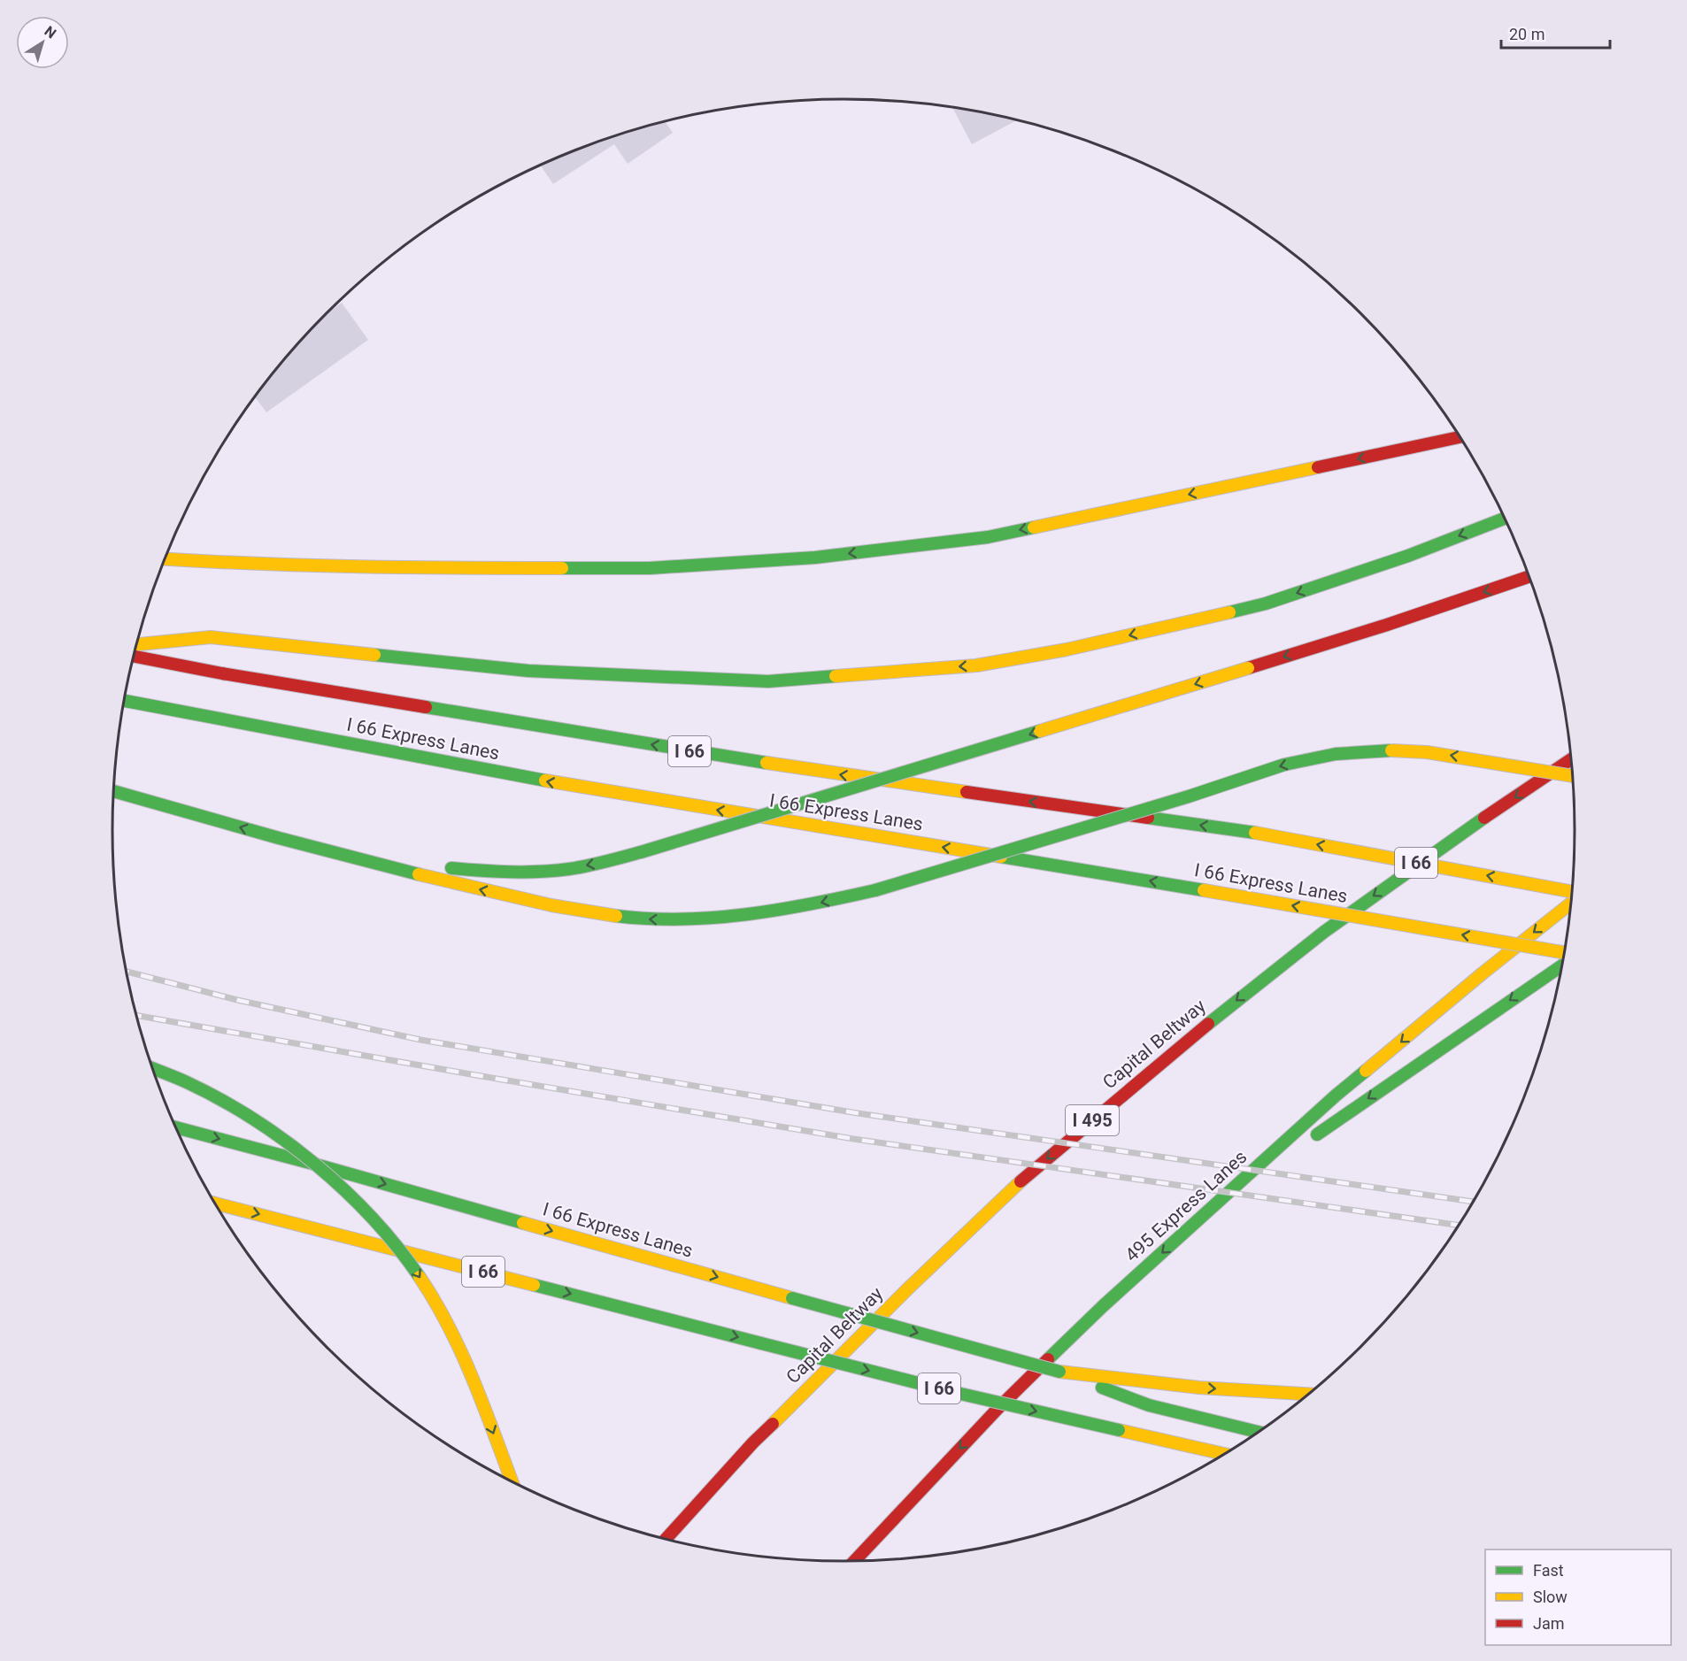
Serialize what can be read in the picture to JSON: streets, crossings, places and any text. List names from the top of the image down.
{
  "streets": {
    "highway": [
      "I 66 Express Lanes",
      "I 66",
      "Capital Beltway",
      "I 495",
      "495 Express Lanes"
    ]
  },
  "one_way": ["Capital Beltway"],
  "legend": ["Fast", "Slow", "Jam"],
  "scale_bar": "20 m",
  "north": "top right"
}
